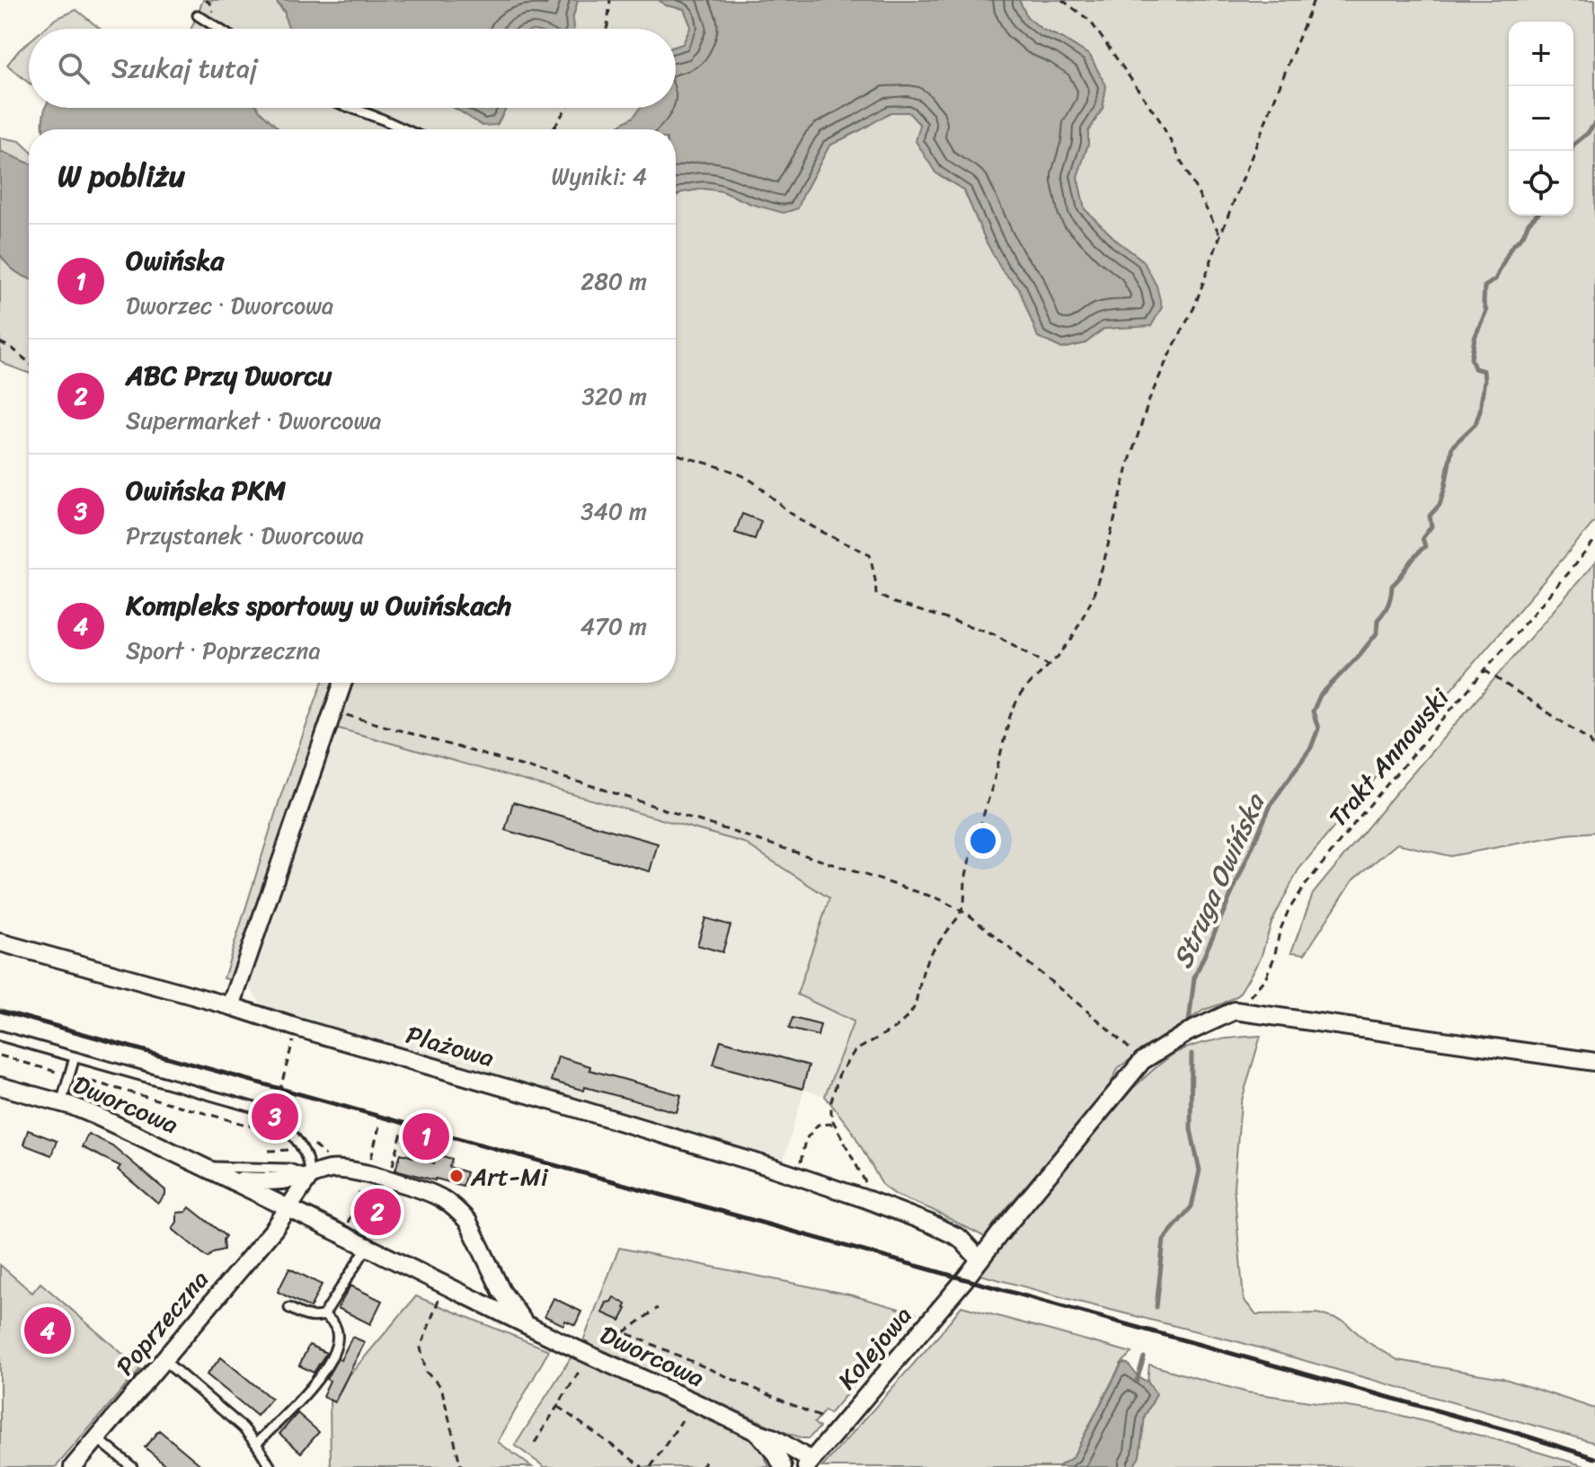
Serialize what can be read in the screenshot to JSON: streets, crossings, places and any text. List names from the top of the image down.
{
  "streets": {
    "street": [
      "Plażowa",
      "Dworcowa",
      "Poprzeczna",
      "Kolejowa"
    ],
    "path": ["Trakt Annowski"]
  },
  "crossings": [
    ["Trakt Annowski", "Kolejowa"],
    ["Plażowa", "Kolejowa"],
    ["Dworcowa", "Poprzeczna"],
    ["Dworcowa", "Kolejowa"]
  ],
  "water": ["Struga Owińska"],
  "places": ["Art-Mi"],
  "page": {
    "map_buttons": ["+", "−"],
    "search": "Szukaj tutaj",
    "heading": ["W pobliżu", "Wyniki: 4"],
    "list": [
      {
        "mark": "1",
        "name": "Owińska",
        "note": "Dworzec · Dworcowa",
        "value": "280 m"
      },
      {
        "mark": "2",
        "name": "ABC Przy Dworcu",
        "note": "Supermarket · Dworcowa",
        "value": "320 m"
      },
      {
        "mark": "3",
        "name": "Owińska PKM",
        "note": "Przystanek · Dworcowa",
        "value": "340 m"
      },
      {
        "mark": "4",
        "name": "Kompleks sportowy w Owińskach",
        "note": "Sport · Poprzeczna",
        "value": "470 m"
      }
    ],
    "pins": [
      "3",
      "1",
      "2",
      "4"
    ]
  }
}
